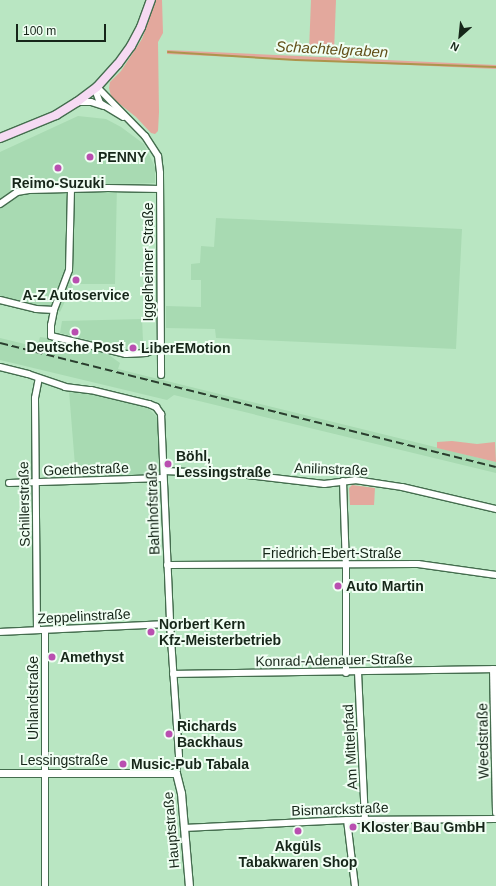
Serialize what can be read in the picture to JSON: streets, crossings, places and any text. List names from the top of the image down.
{
  "streets": {
    "street": [
      "Iggelheimer Straße",
      "Goethestraße",
      "Anilinstraße",
      "Schillerstraße",
      "Bahnhofstraße",
      "Friedrich-Ebert-Straße",
      "Zeppelinstraße",
      "Konrad-Adenauer-Straße",
      "Uhlandstraße",
      "Weedstraße",
      "Am Mittelpfad",
      "Lessingstraße",
      "Bismarckstraße",
      "Hauptstraße"
    ]
  },
  "crossings": [
    ["Goethestraße", "Schillerstraße"],
    ["Goethestraße", "Bahnhofstraße"],
    ["Anilinstraße", "Bahnhofstraße"],
    ["Schillerstraße", "Bahnhofstraße"],
    ["Schillerstraße", "Zeppelinstraße"],
    ["Bahnhofstraße", "Friedrich-Ebert-Straße"],
    ["Bahnhofstraße", "Zeppelinstraße"],
    ["Bahnhofstraße", "Konrad-Adenauer-Straße"],
    ["Bahnhofstraße", "Lessingstraße"],
    ["Bahnhofstraße", "Hauptstraße"],
    ["Zeppelinstraße", "Uhlandstraße"],
    ["Konrad-Adenauer-Straße", "Weedstraße"],
    ["Konrad-Adenauer-Straße", "Am Mittelpfad"],
    ["Uhlandstraße", "Lessingstraße"],
    ["Am Mittelpfad", "Bismarckstraße"],
    ["Lessingstraße", "Hauptstraße"],
    ["Bismarckstraße", "Hauptstraße"]
  ],
  "water": ["Schachtelgraben"],
  "places": [
    "PENNY",
    "Reimo-Suzuki",
    "A-Z Autoservice",
    "Deutsche Post",
    "LiberEMotion",
    "Böhl, Lessingstraße",
    "Auto Martin",
    "Norbert Kern Kfz-Meisterbetrieb",
    "Amethyst",
    "Richards Backhaus",
    "Music-Pub Tabala",
    "Kloster Bau GmbH",
    "Akgüls Tabakwaren Shop"
  ],
  "scale_bar": "100 m",
  "north": "bottom left"
}
